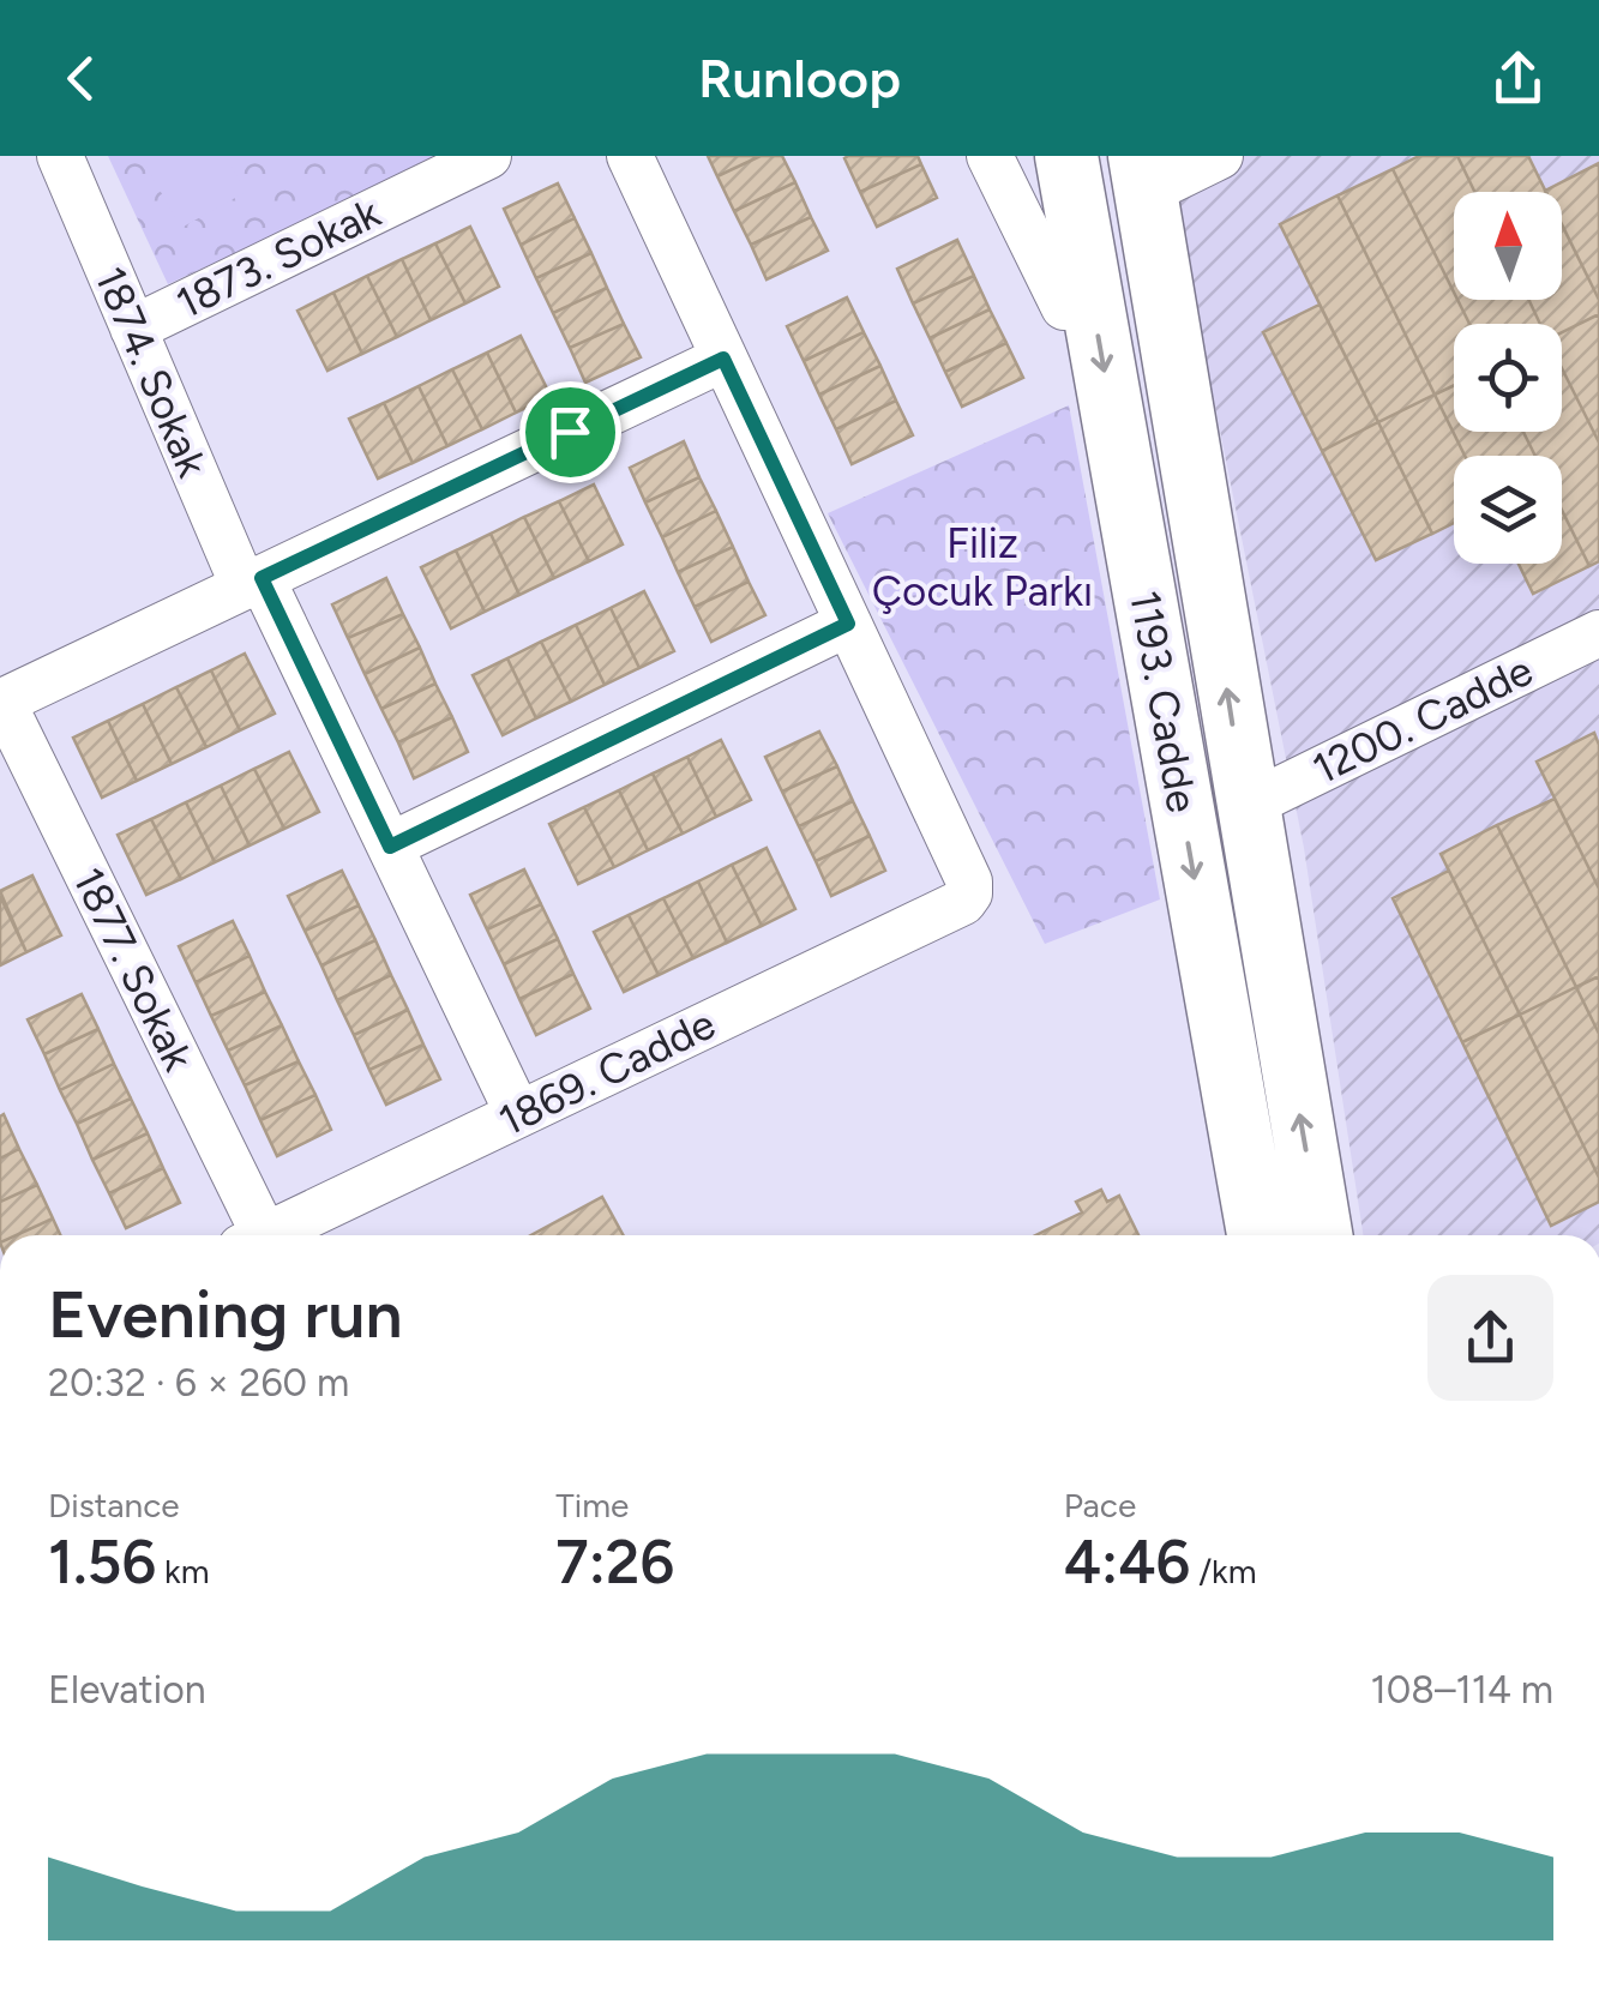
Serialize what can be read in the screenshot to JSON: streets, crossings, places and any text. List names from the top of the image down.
{
  "streets": {
    "main road": ["1193. Cadde"],
    "street": [
      "1873. Sokak",
      "1874. Sokak",
      "1200. Cadde",
      "1877. Sokak",
      "1869. Cadde"
    ]
  },
  "crossings": [
    ["1873. Sokak", "1874. Sokak"],
    ["1874. Sokak", "1869. Cadde"],
    ["1193. Cadde", "1200. Cadde"]
  ],
  "parks": ["Filiz Çocuk Parkı"],
  "north": "top",
  "page": {
    "header": "Runloop",
    "heading": ["Evening run", "20:32 · 6 × 260 m"],
    "stats": [
      ["Distance", "1.56 km"],
      ["Time", "7:26"],
      ["Pace", "4:46 /km"]
    ],
    "chart": ["Elevation", "108–114 m"]
  }
}
